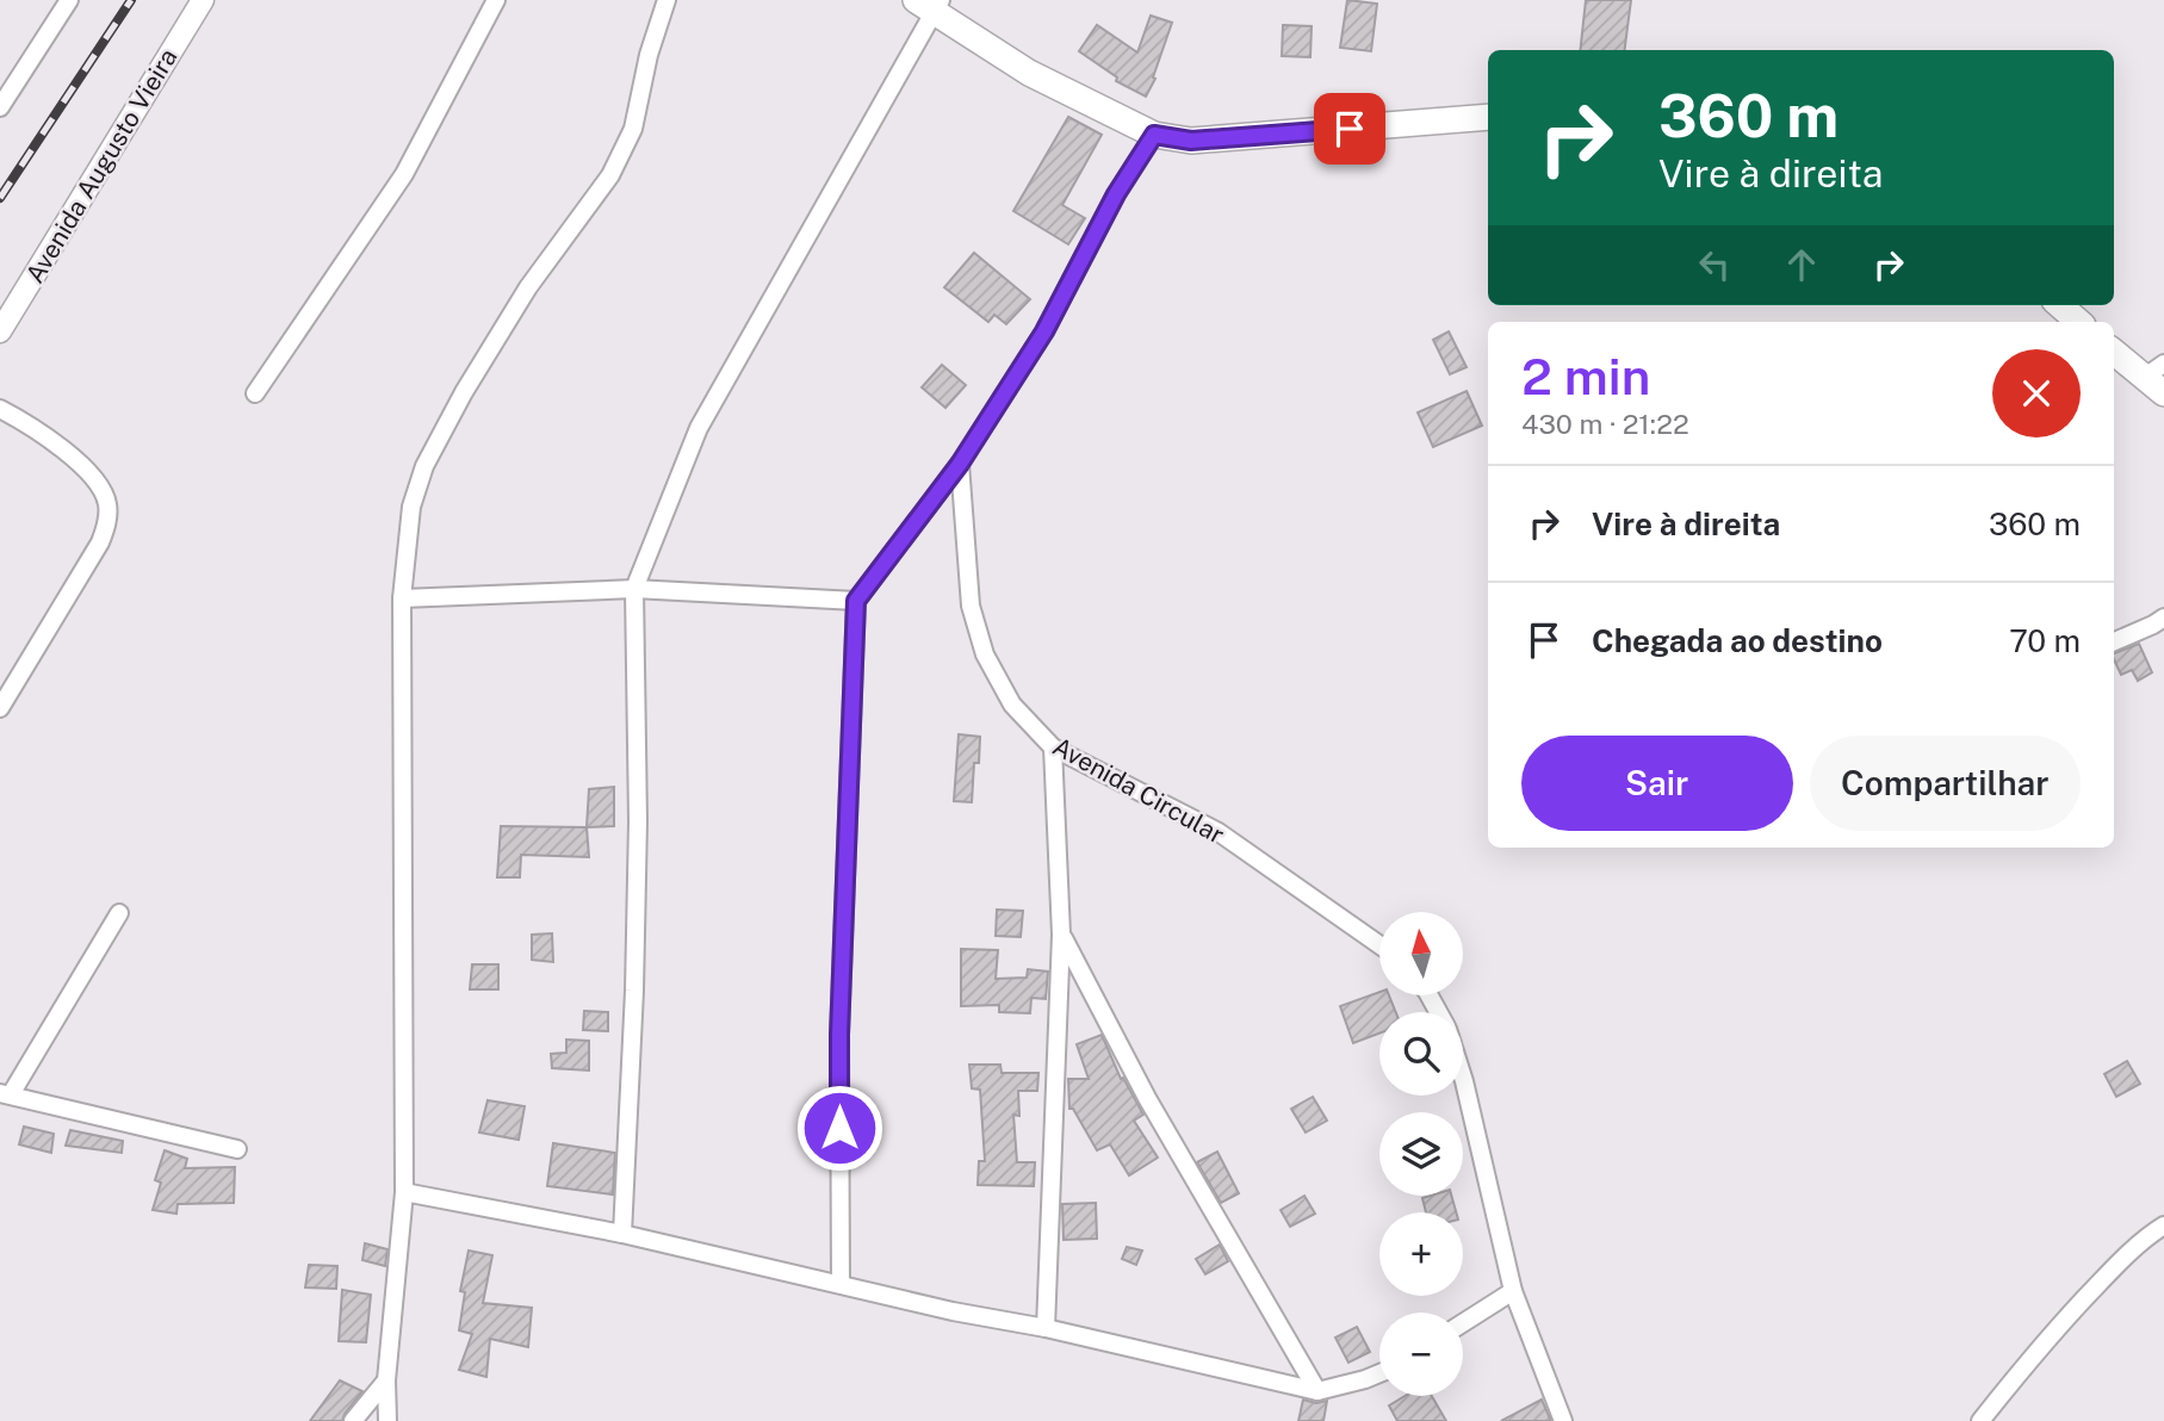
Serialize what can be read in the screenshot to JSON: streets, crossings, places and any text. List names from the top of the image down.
{
  "streets": {
    "street": ["Avenida Augusto Vieira", "Avenida Circular"]
  },
  "north": "top",
  "page": {
    "turn": ["360 m", "Vire à direita"],
    "heading": ["2 min", "430 m · 21:22"],
    "list": [
      {
        "name": "Vire à direita",
        "value": "360 m"
      },
      {
        "name": "Chegada ao destino",
        "value": "70 m"
      }
    ],
    "buttons": ["Sair", "Compartilhar"],
    "map_buttons": ["+", "−"]
  }
}
